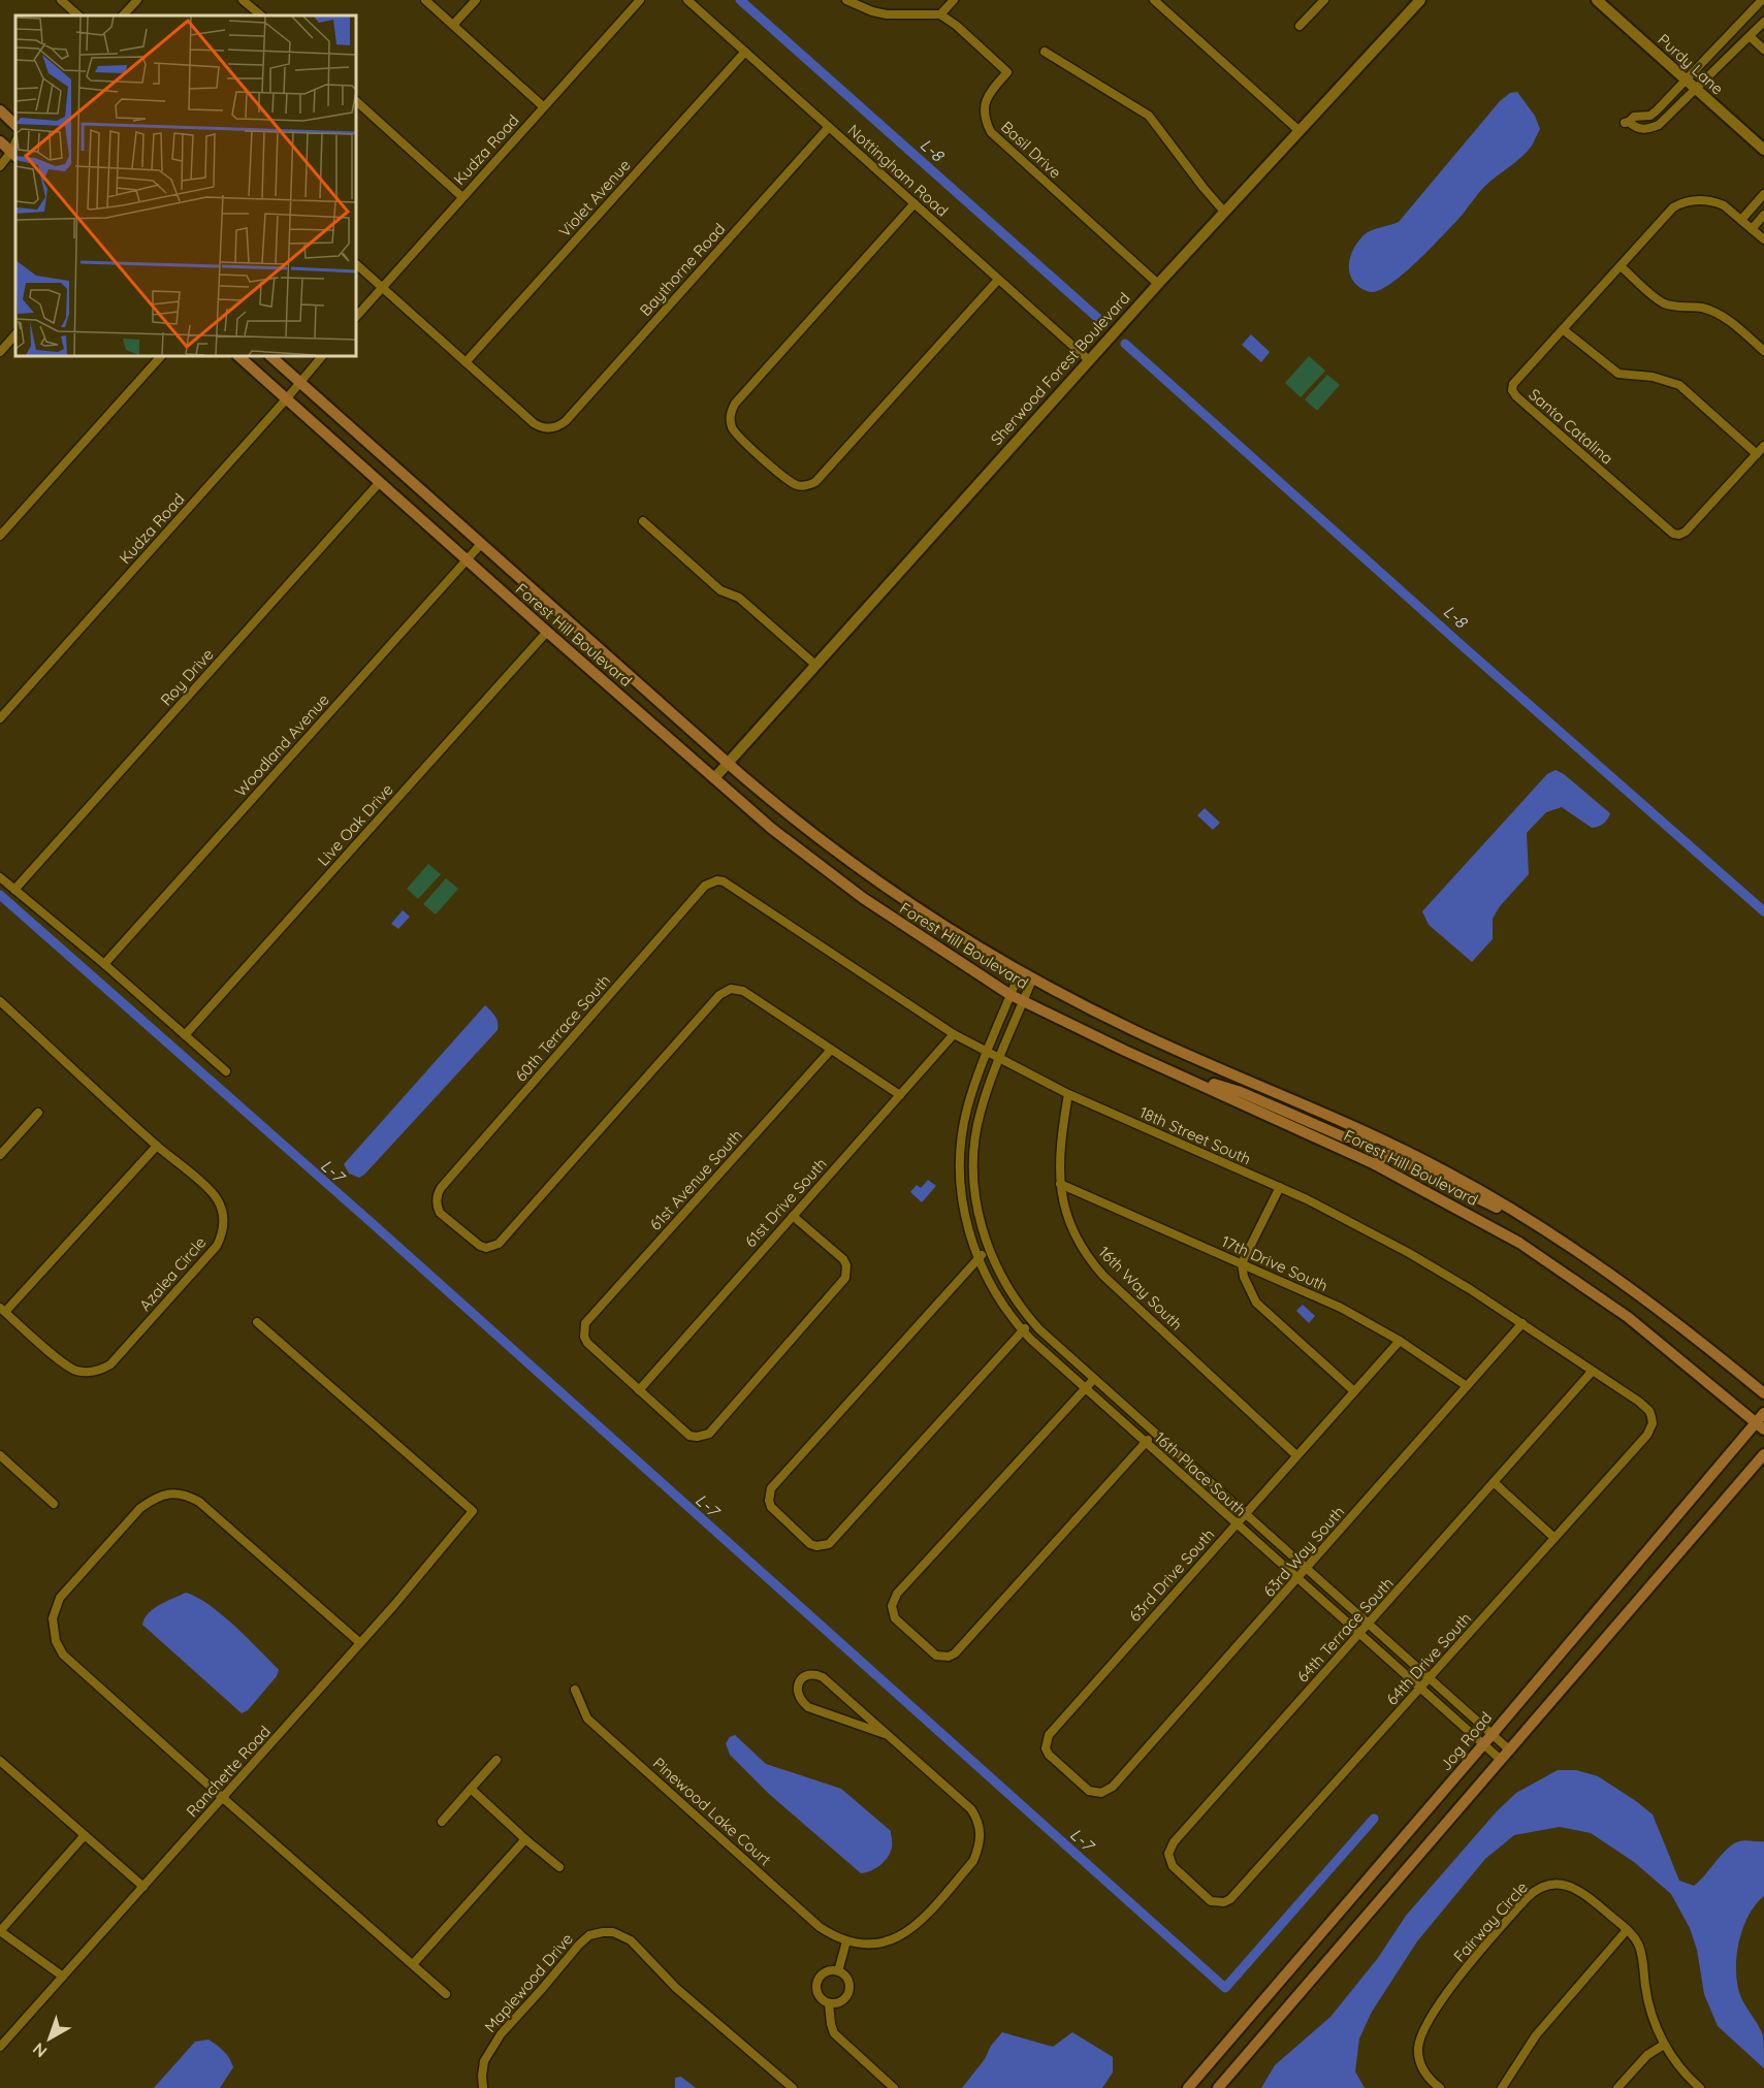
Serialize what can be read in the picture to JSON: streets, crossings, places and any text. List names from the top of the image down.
{
  "streets": {
    "main road": ["Forest Hill Boulevard", "Jog Road"],
    "street": [
      "Purdy Lane",
      "Kudza Road",
      "Basil Drive",
      "Nottingham Road",
      "Violet Avenue",
      "Baythorne Road",
      "Sherwood Forest Boulevard",
      "Santa Catalina",
      "Roy Drive",
      "Woodland Avenue",
      "Live Oak Drive",
      "60th Terrace South",
      "18th Street South",
      "61st Avenue South",
      "61st Drive South",
      "17th Drive South",
      "Azalea Circle",
      "16th Way South",
      "16th Place South",
      "63rd Way South",
      "63rd Drive South",
      "64th Terrace South",
      "64th Drive South",
      "Ranchette Road",
      "Pinewood Lake Court",
      "Fairway Circle",
      "Maplewood Drive"
    ]
  },
  "crossings": [
    ["Kudza Road", "Forest Hill Boulevard"],
    ["Basil Drive", "Sherwood Forest Boulevard"],
    ["Nottingham Road", "Violet Avenue"],
    ["Nottingham Road", "Baythorne Road"],
    ["Nottingham Road", "Sherwood Forest Boulevard"],
    ["Violet Avenue", "Baythorne Road"],
    ["Sherwood Forest Boulevard", "Forest Hill Boulevard"],
    ["Forest Hill Boulevard", "Roy Drive"],
    ["Forest Hill Boulevard", "Woodland Avenue"],
    ["Forest Hill Boulevard", "Live Oak Drive"],
    ["Forest Hill Boulevard", "16th Place South"],
    ["Forest Hill Boulevard", "Jog Road"],
    ["60th Terrace South", "18th Street South"],
    ["60th Terrace South", "61st Avenue South"],
    ["18th Street South", "61st Drive South"],
    ["18th Street South", "16th Way South"],
    ["18th Street South", "16th Place South"],
    ["18th Street South", "63rd Way South"],
    ["18th Street South", "64th Terrace South"],
    ["18th Street South", "64th Drive South"],
    ["61st Avenue South", "61st Drive South"],
    ["17th Drive South", "16th Way South"],
    ["17th Drive South", "63rd Way South"],
    ["17th Drive South", "63rd Drive South"],
    ["16th Way South", "63rd Drive South"],
    ["16th Place South", "63rd Way South"],
    ["16th Place South", "63rd Drive South"],
    ["16th Place South", "64th Terrace South"],
    ["16th Place South", "64th Drive South"],
    ["16th Place South", "Jog Road"],
    ["63rd Way South", "63rd Drive South"],
    ["64th Terrace South", "64th Drive South"]
  ],
  "water": ["L-8", "L-7"],
  "north": "bottom left"
}
